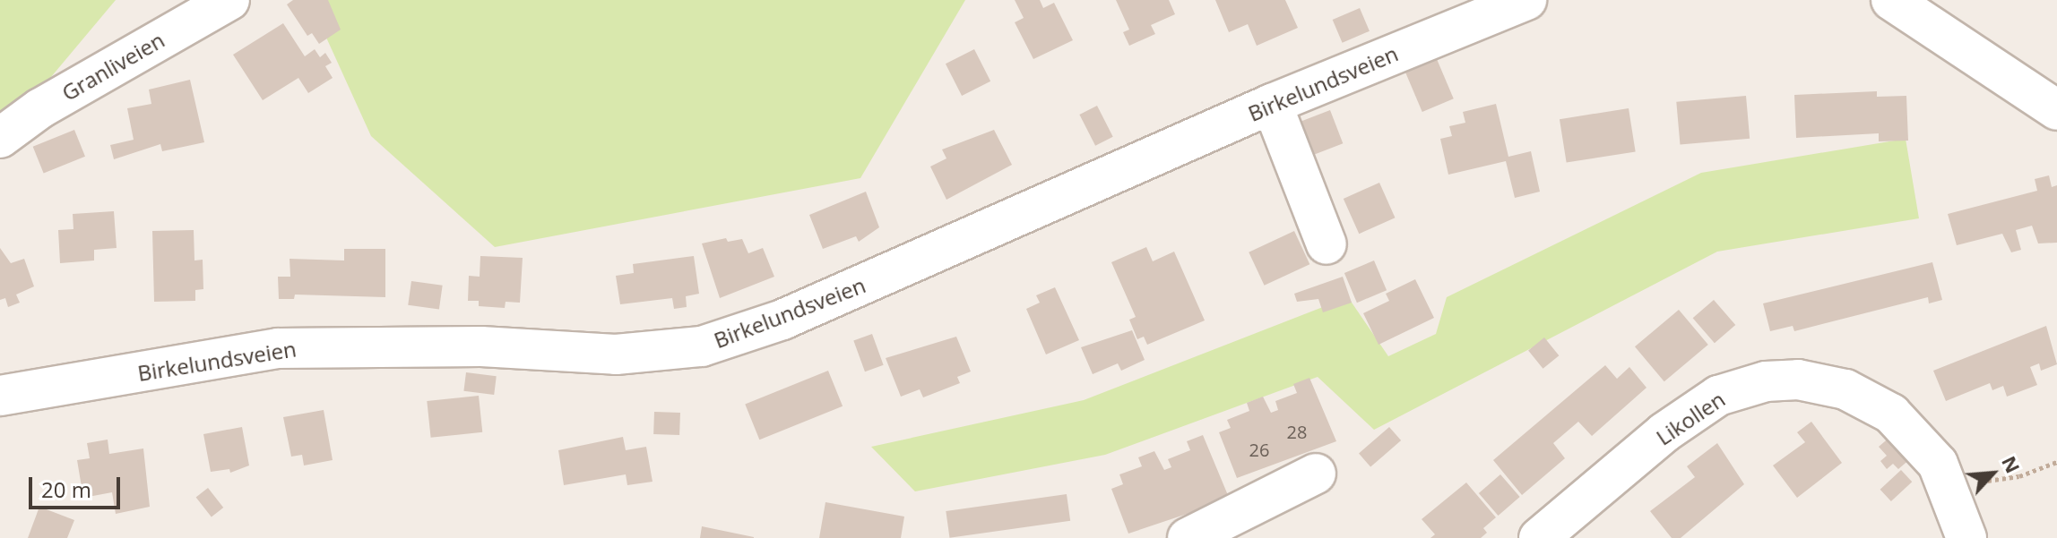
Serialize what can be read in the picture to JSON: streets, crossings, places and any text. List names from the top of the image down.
{
  "streets": {
    "street": ["Granliveien", "Birkelundsveien", "Likollen"]
  },
  "house_numbers": ["28", "26"],
  "scale_bar": "20 m",
  "north": "top right"
}
